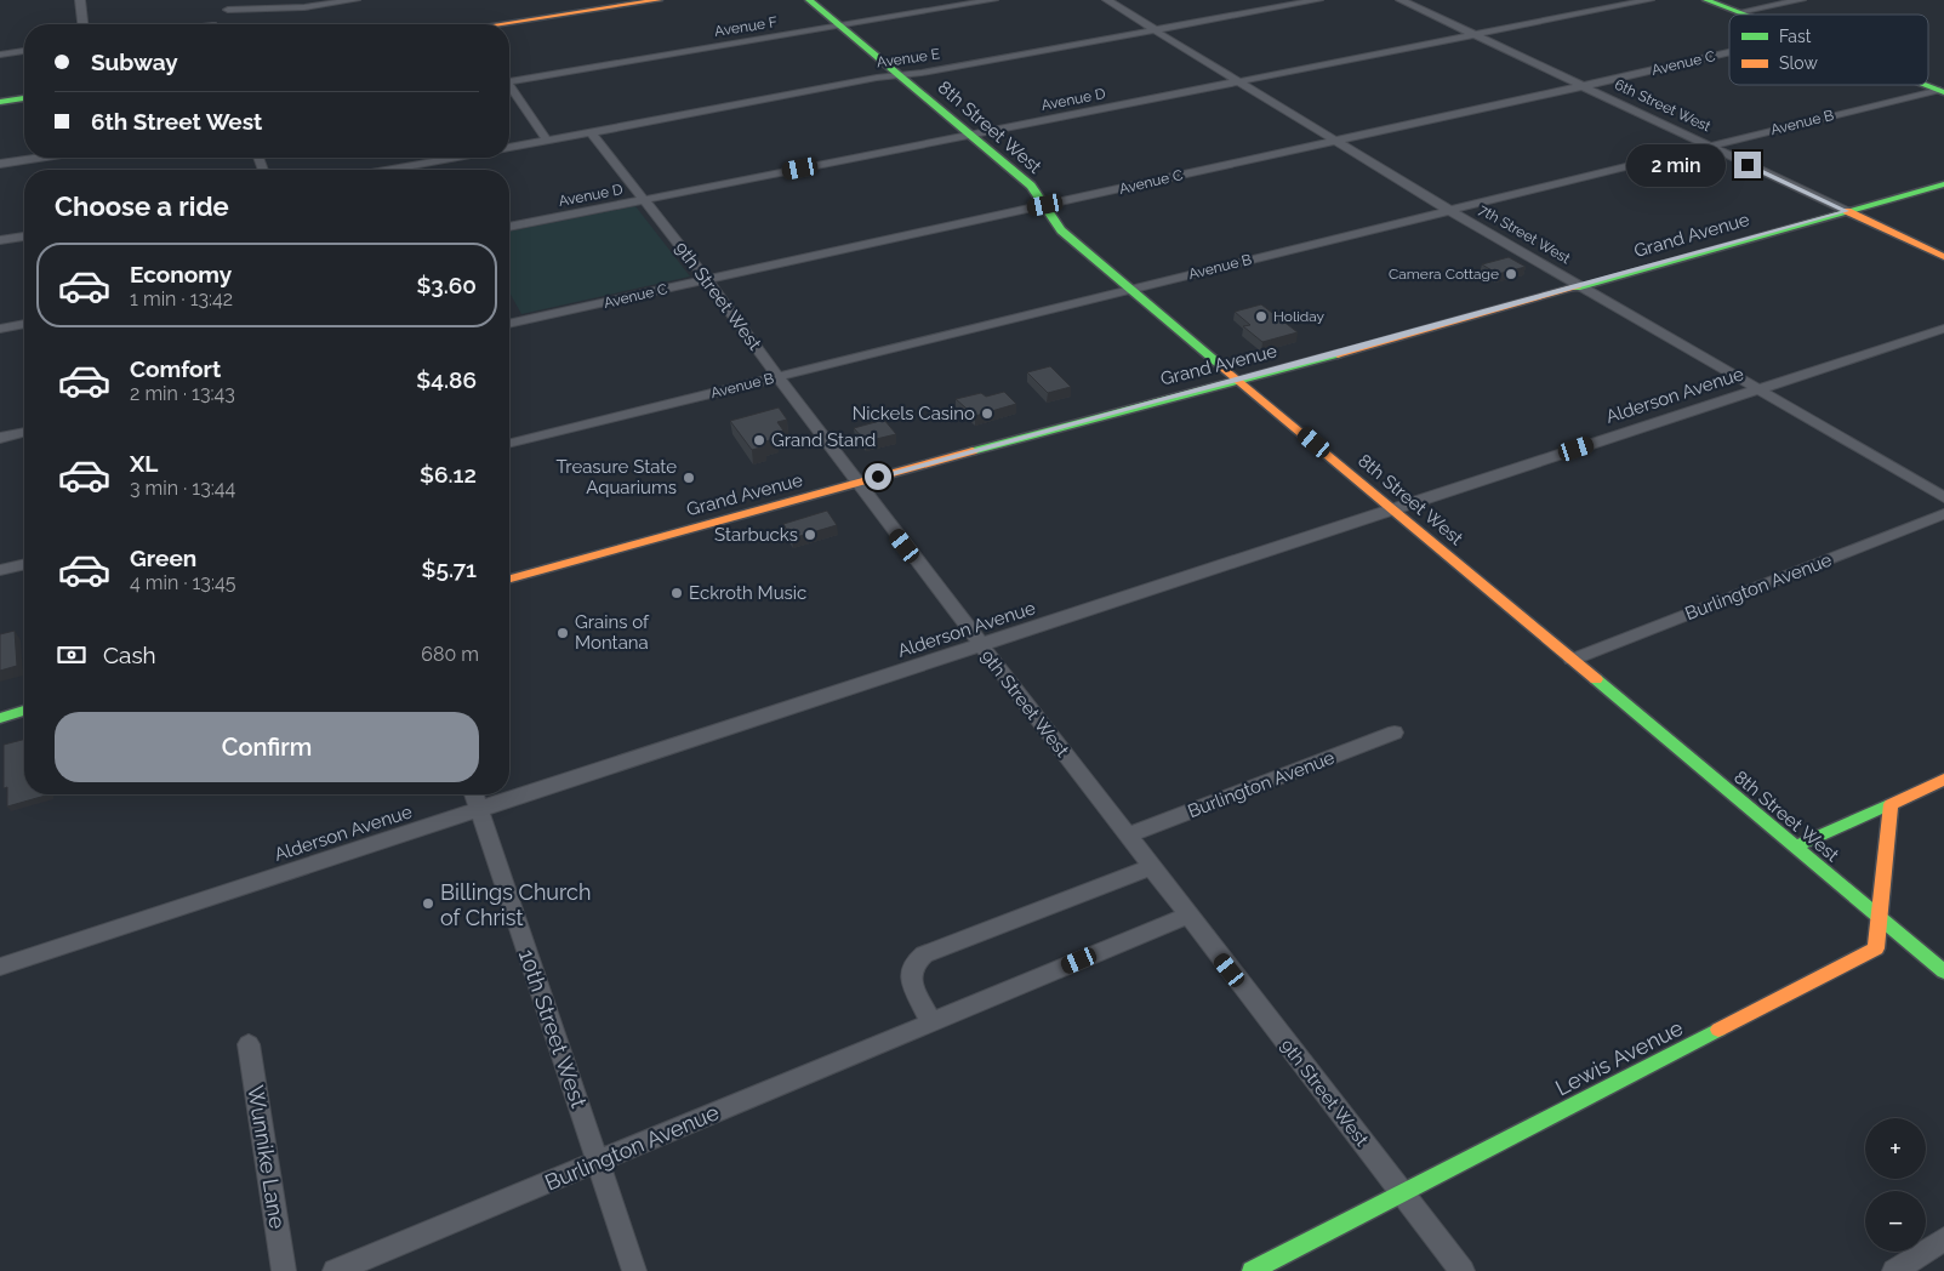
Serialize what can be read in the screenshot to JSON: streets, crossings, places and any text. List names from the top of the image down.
{
  "streets": {
    "street": [
      "Avenue F",
      "Avenue E",
      "Avenue C",
      "Avenue D",
      "6th Street West",
      "Avenue B",
      "8th Street West",
      "7th Street West",
      "Grand Avenue",
      "9th Street West",
      "Alderson Avenue",
      "Burlington Avenue",
      "10th Street West",
      "Lewis Avenue",
      "Wunnike Lane"
    ]
  },
  "crossings": [
    ["Avenue F", "8th Street West"],
    ["Avenue E", "8th Street West"],
    ["Avenue E", "7th Street West"],
    ["Avenue E", "9th Street West"],
    ["Avenue C", "6th Street West"],
    ["Avenue C", "8th Street West"],
    ["Avenue C", "7th Street West"],
    ["Avenue C", "9th Street West"],
    ["Avenue D", "6th Street West"],
    ["Avenue D", "8th Street West"],
    ["Avenue D", "7th Street West"],
    ["Avenue D", "9th Street West"],
    ["6th Street West", "Avenue B"],
    ["6th Street West", "Grand Avenue"],
    ["Avenue B", "8th Street West"],
    ["Avenue B", "7th Street West"],
    ["Avenue B", "9th Street West"],
    ["8th Street West", "Grand Avenue"],
    ["8th Street West", "Alderson Avenue"],
    ["8th Street West", "Burlington Avenue"],
    ["8th Street West", "Lewis Avenue"],
    ["7th Street West", "Grand Avenue"],
    ["7th Street West", "Alderson Avenue"],
    ["Grand Avenue", "9th Street West"],
    ["9th Street West", "Alderson Avenue"],
    ["9th Street West", "Burlington Avenue"],
    ["9th Street West", "Lewis Avenue"],
    ["Alderson Avenue", "10th Street West"],
    ["Burlington Avenue", "10th Street West"]
  ],
  "places": [
    "Camera Cottage",
    "Holiday",
    "Nickels Casino",
    "Grand Stand",
    "Treasure State Aquariums",
    "Starbucks",
    "Eckroth Music",
    "Grains of Montana",
    "Billings Church of Christ"
  ],
  "legend": ["Fast", "Slow"],
  "page": {
    "banner": ["Subway", "6th Street West"],
    "bubble": "2 min",
    "heading": "Choose a ride",
    "list": [
      {
        "name": "Economy",
        "note": "1 min · 13:42",
        "value": "$3.60"
      },
      {
        "name": "Comfort",
        "note": "2 min · 13:43",
        "value": "$4.86"
      },
      {
        "name": "XL",
        "note": "3 min · 13:44",
        "value": "$6.12"
      },
      {
        "name": "Green",
        "note": "4 min · 13:45",
        "value": "$5.71"
      }
    ],
    "pay": ["Cash", "680 m"],
    "buttons": "Confirm",
    "map_buttons": ["+", "−"]
  }
}
